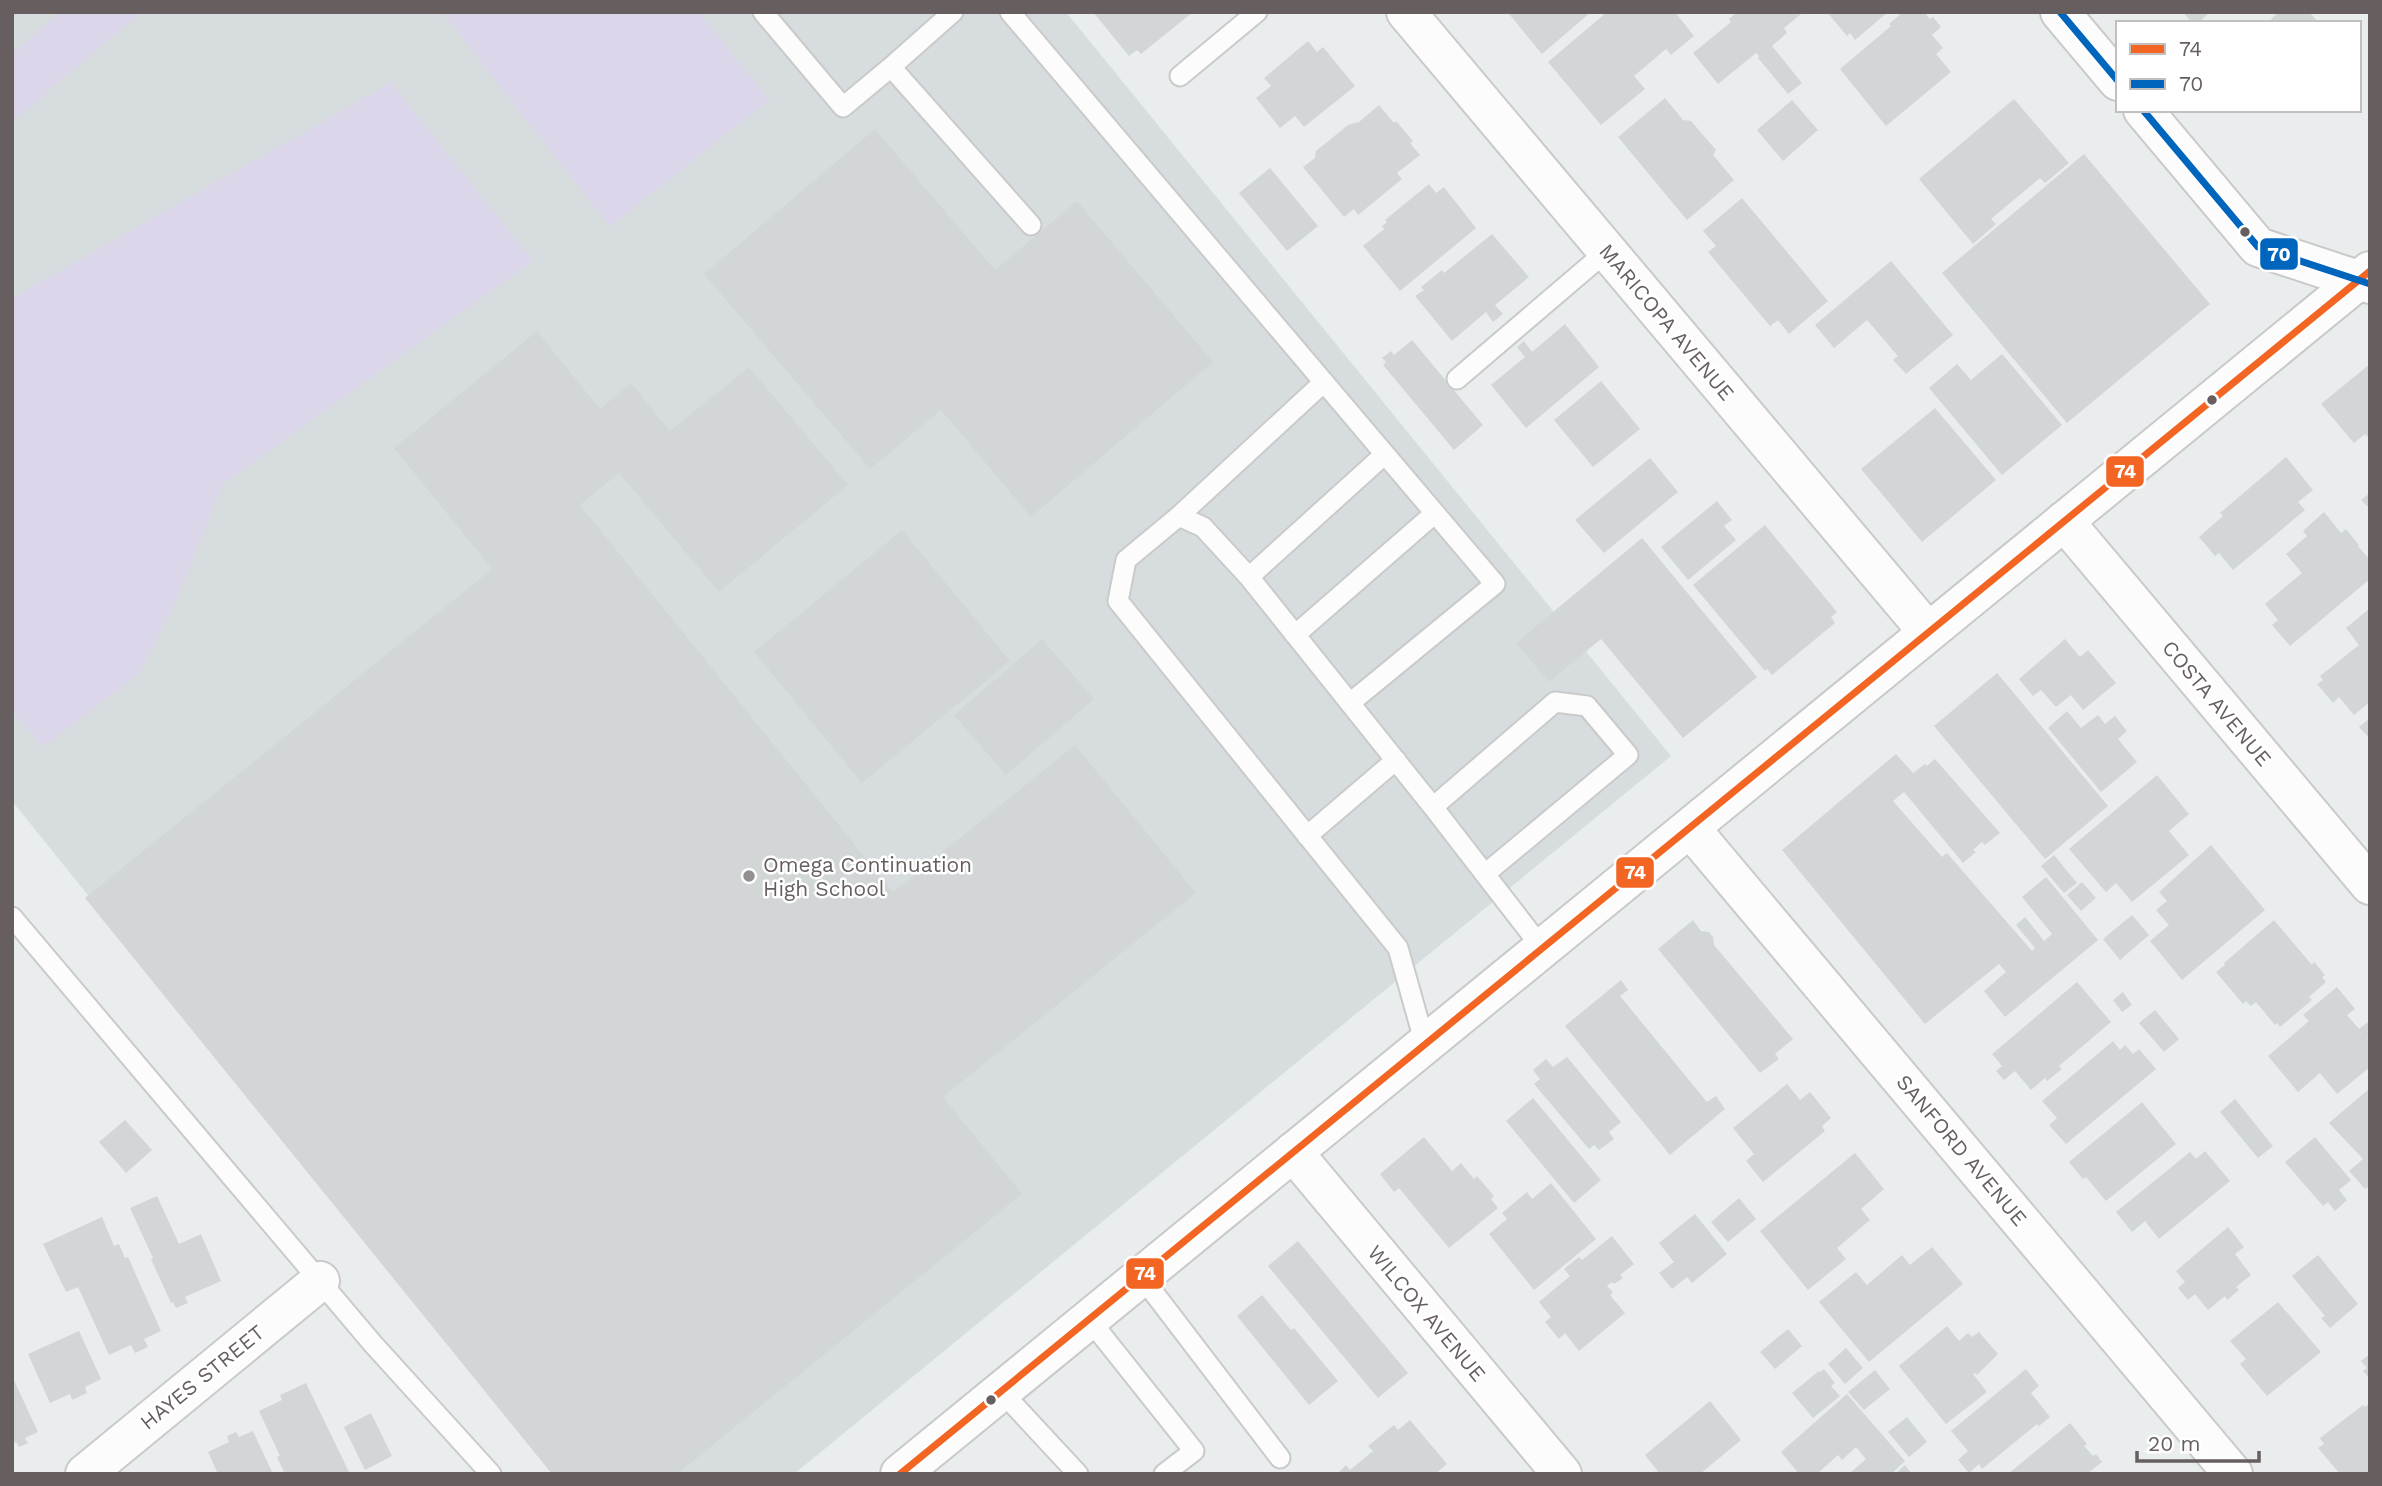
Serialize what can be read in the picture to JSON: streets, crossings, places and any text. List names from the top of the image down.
{
  "streets": {
    "street": [
      "MARICOPA AVENUE",
      "COSTA AVENUE",
      "SANFORD AVENUE",
      "WILCOX AVENUE",
      "HAYES STREET"
    ]
  },
  "places": ["Omega Continuation High School"],
  "lines": ["transit line 70", "transit line 74"],
  "legend": ["74", "70"],
  "scale_bar": "20 m"
}
